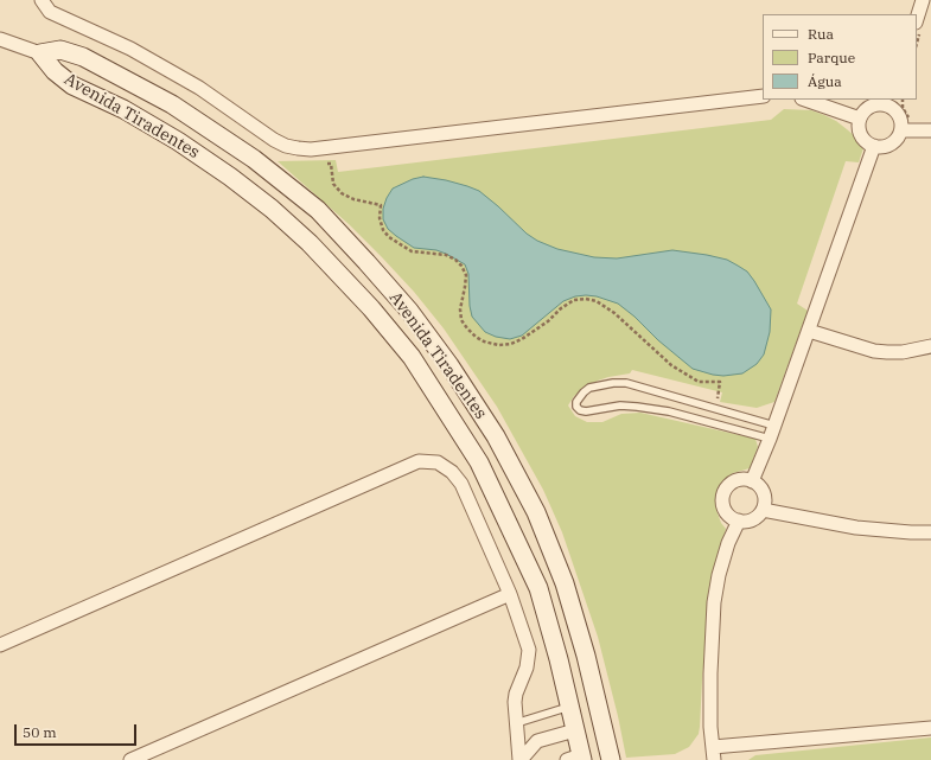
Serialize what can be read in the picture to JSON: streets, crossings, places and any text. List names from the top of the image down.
{
  "streets": {
    "street": ["Avenida Tiradentes"]
  },
  "legend": ["Rua", "Parque", "Água"],
  "scale_bar": "50 m"
}
